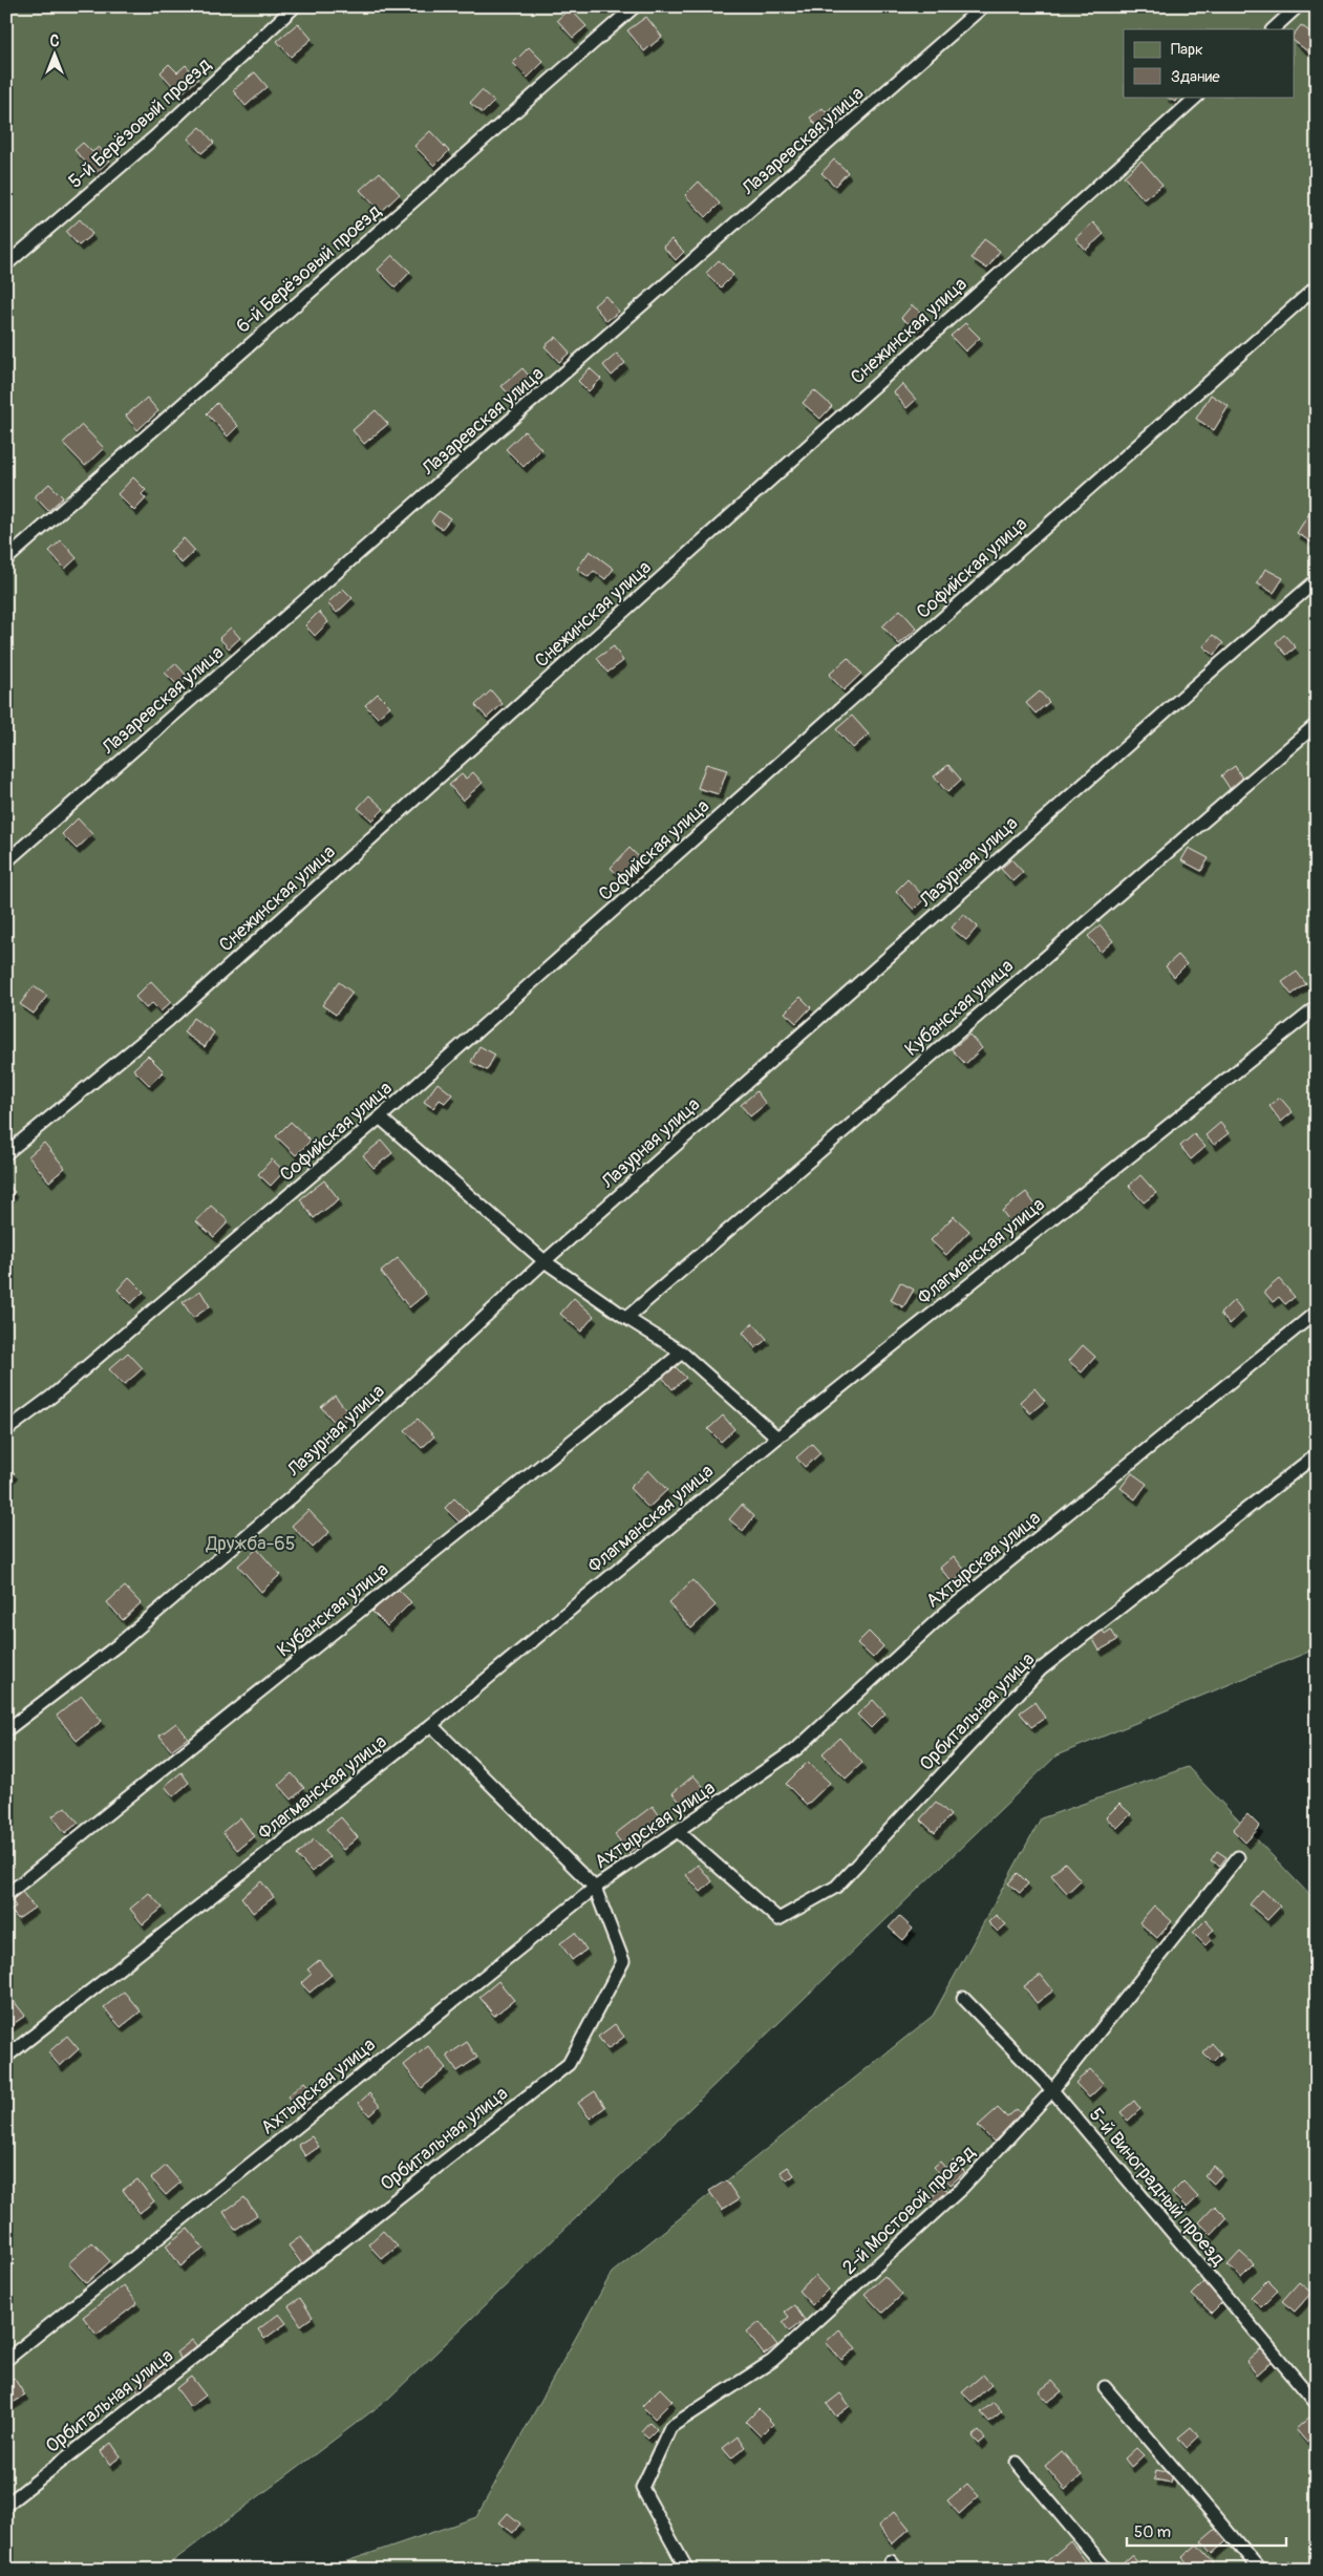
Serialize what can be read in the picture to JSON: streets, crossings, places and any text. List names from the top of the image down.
{
  "streets": {
    "lane": [
      "5-й Берёзовый проезд",
      "Лазаревская улица",
      "6-й Берёзовый проезд",
      "Снежинская улица",
      "Софийская улица",
      "Лазурная улица",
      "Кубанская улица",
      "Флагманская улица",
      "Ахтырская улица",
      "Орбитальная улица",
      "5-й Виноградный проезд",
      "2-й Мостовой проезд"
    ]
  },
  "crossings": [
    ["Флагманская улица", "Орбитальная улица"],
    ["Ахтырская улица", "Орбитальная улица"],
    ["5-й Виноградный проезд", "2-й Мостовой проезд"]
  ],
  "parks": ["Дружба-65"],
  "legend": ["Парк", "Здание"],
  "scale_bar": "50 m",
  "north": "top"
}
